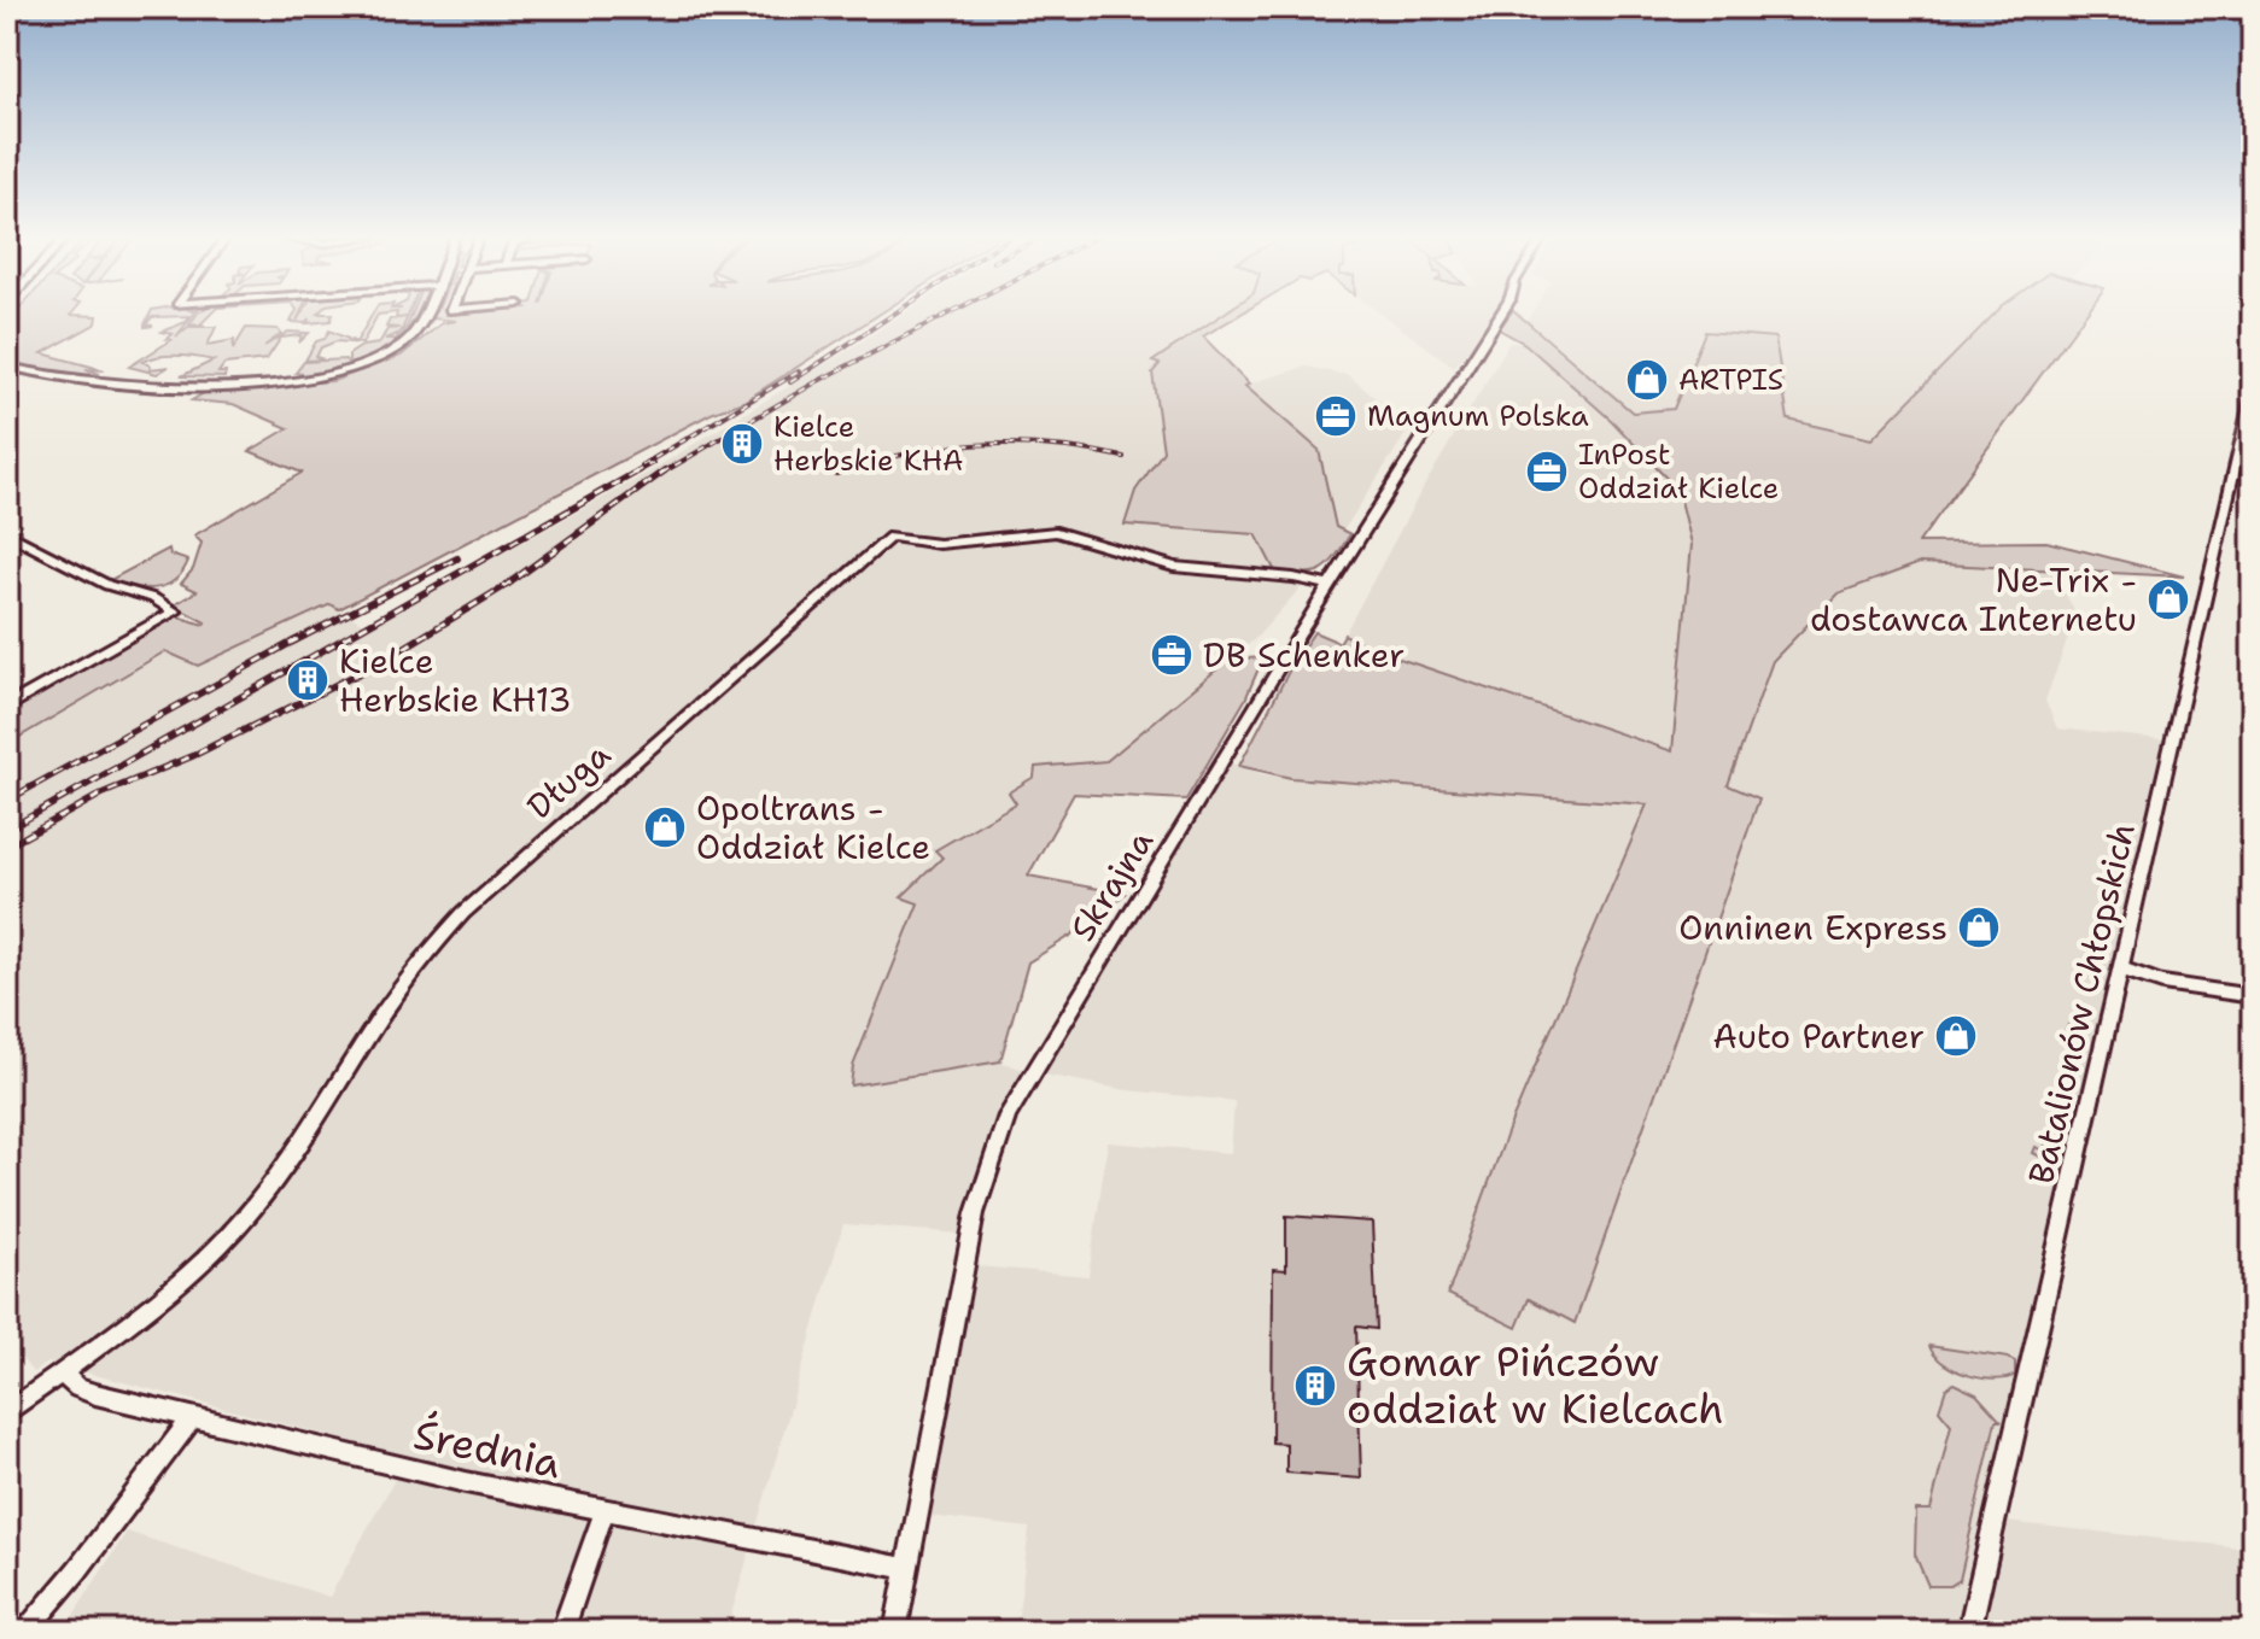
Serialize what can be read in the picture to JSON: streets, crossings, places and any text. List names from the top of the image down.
{
  "streets": {
    "street": [
      "Długa",
      "Skrajna",
      "Batalionów Chłopskich",
      "Średnia"
    ]
  },
  "crossings": [
    ["Długa", "Skrajna"],
    ["Długa", "Średnia"],
    ["Skrajna", "Średnia"]
  ],
  "places": {
    "shop": [
      "ARTPIS",
      "Ne-Trix - dostawca Internetu",
      "Opoltrans - Oddział Kielce",
      "Onninen Express",
      "Auto Partner"
    ],
    "office": ["Magnum Polska", "InPost Oddział Kielce", "DB Schenker"],
    "building": ["Kielce Herbskie KHA", "Kielce Herbskie KH13", "Gomar Pińczów oddział w Kielcach"]
  }
}
